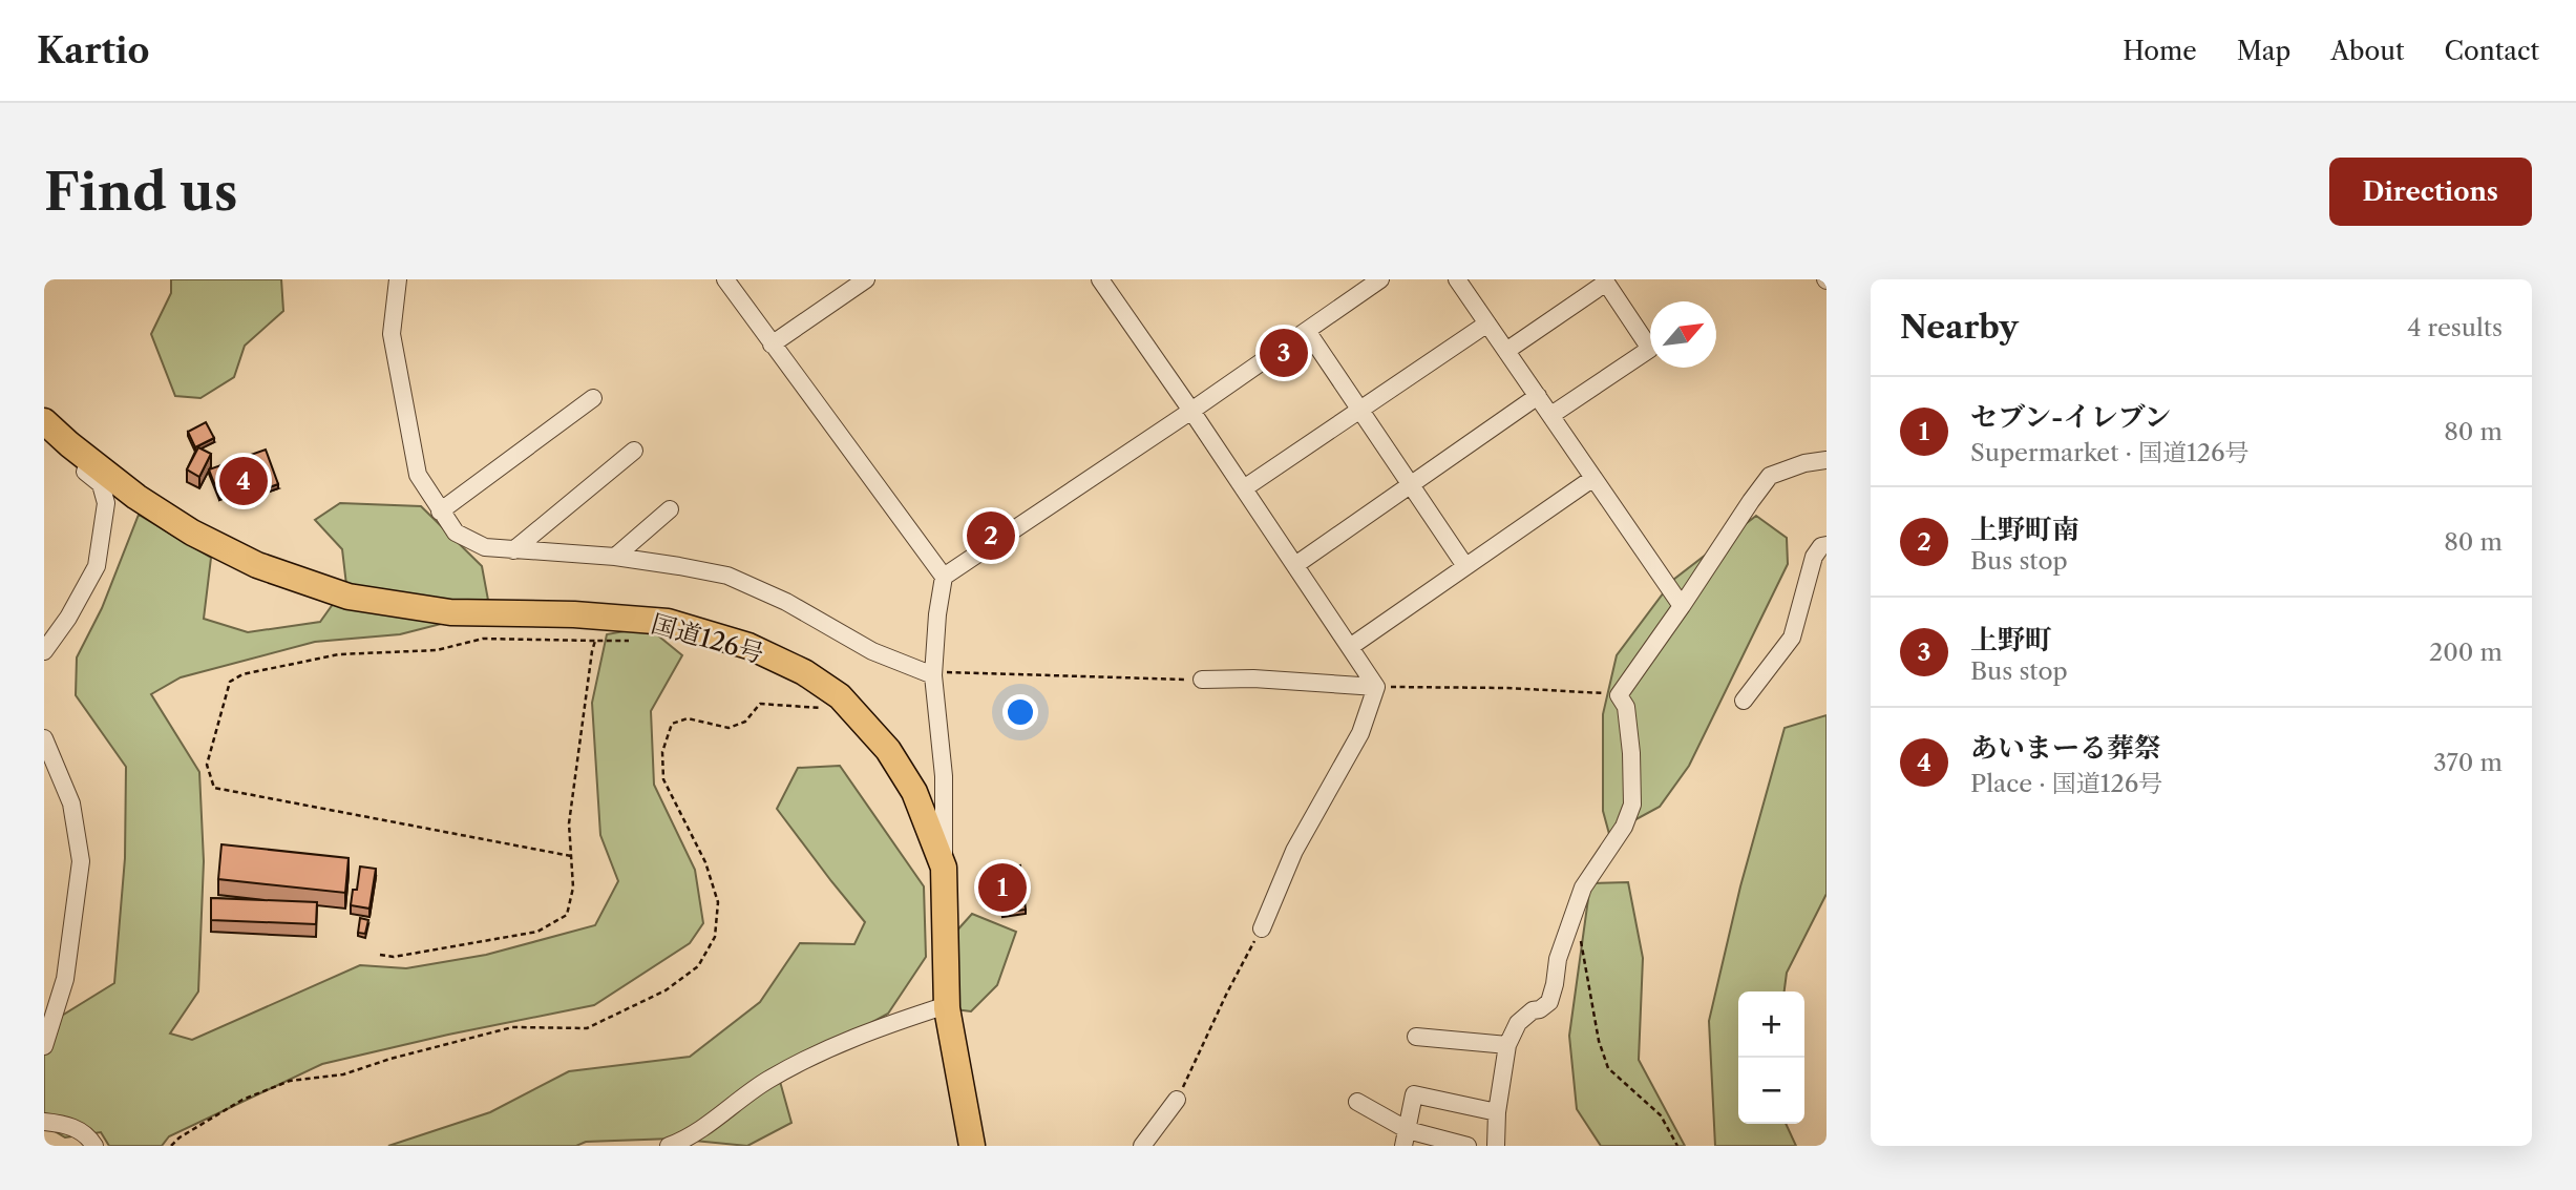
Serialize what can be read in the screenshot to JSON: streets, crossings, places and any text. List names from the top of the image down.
{
  "streets": {
    "highway": ["国道126号"]
  },
  "north": "top right",
  "page": {
    "header": "Kartio",
    "nav": [
      "Home",
      "Map",
      "About",
      "Contact"
    ],
    "buttons": "Directions",
    "title": "Find us",
    "heading": ["Nearby", "4 results"],
    "pins": [
      "3",
      "4",
      "2",
      "1"
    ],
    "list": [
      {
        "mark": "1",
        "name": "セブン-イレブン",
        "note": "Supermarket · 国道126号",
        "value": "80 m"
      },
      {
        "mark": "2",
        "name": "上野町南",
        "note": "Bus stop",
        "value": "80 m"
      },
      {
        "mark": "3",
        "name": "上野町",
        "note": "Bus stop",
        "value": "200 m"
      },
      {
        "mark": "4",
        "name": "あいまーる葬祭",
        "note": "Place · 国道126号",
        "value": "370 m"
      }
    ],
    "map_buttons": ["+", "−"]
  }
}
